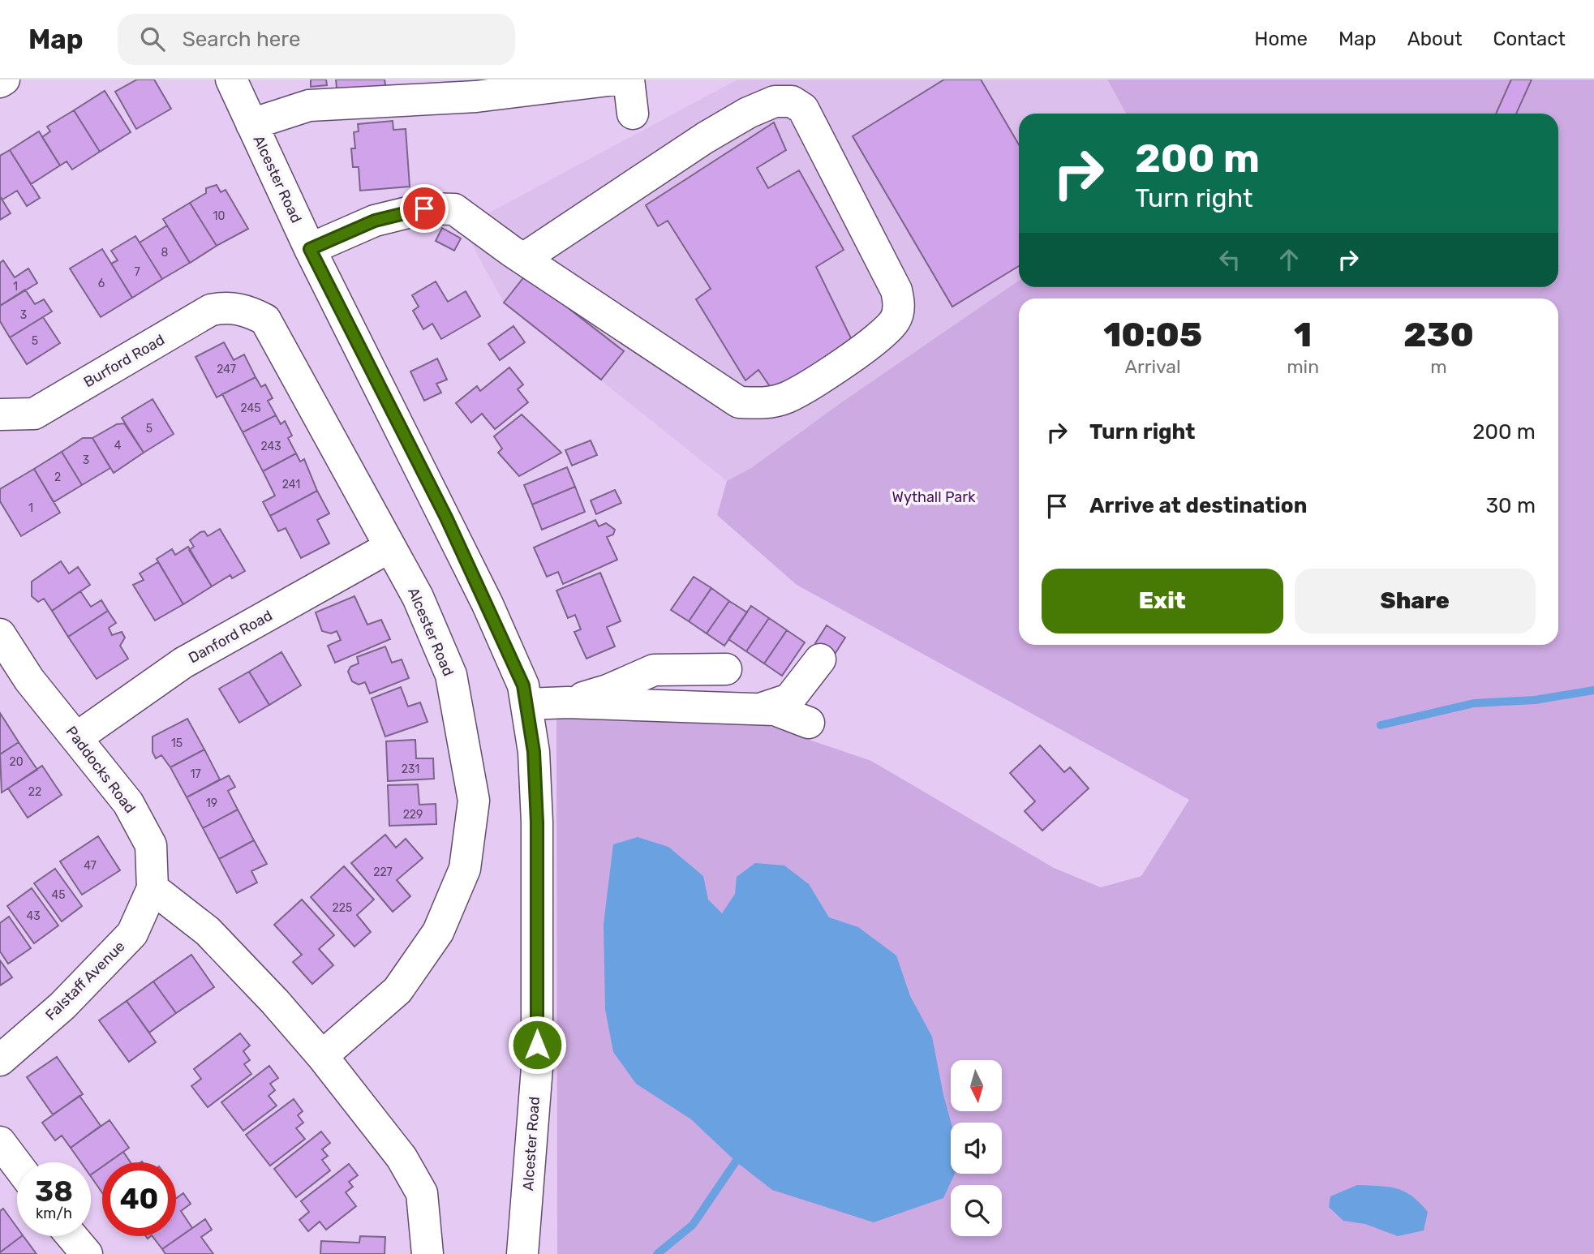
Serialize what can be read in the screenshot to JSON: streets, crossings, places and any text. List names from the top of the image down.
{
  "streets": {
    "street": [
      "Alcester Road",
      "Burford Road",
      "Danford Road",
      "Paddocks Road",
      "Falstaff Avenue"
    ]
  },
  "crossings": [
    ["Alcester Road", "Burford Road"],
    ["Alcester Road", "Danford Road"],
    ["Danford Road", "Paddocks Road"],
    ["Paddocks Road", "Falstaff Avenue"]
  ],
  "parks": ["Wythall Park"],
  "house_numbers": [
    "10",
    "8",
    "7",
    "6",
    "1",
    "3",
    "5",
    "247",
    "245",
    "5",
    "4",
    "243",
    "3",
    "2",
    "241",
    "1",
    "15",
    "20",
    "231",
    "17",
    "22",
    "19",
    "229",
    "47",
    "227",
    "45",
    "225",
    "43"
  ],
  "north": "bottom",
  "page": {
    "header": "Map",
    "search": "Search here",
    "nav": [
      "Home",
      "Map",
      "About",
      "Contact"
    ],
    "turn": ["200 m", "Turn right"],
    "eta": [
      "10:05",
      "Arrival",
      "1",
      "min",
      "230",
      "m"
    ],
    "list": [
      {
        "name": "Turn right",
        "value": "200 m"
      },
      {
        "name": "Arrive at destination",
        "value": "30 m"
      }
    ],
    "buttons": ["Exit", "Share"],
    "speed": "38 km/h",
    "limit": "40"
  }
}
